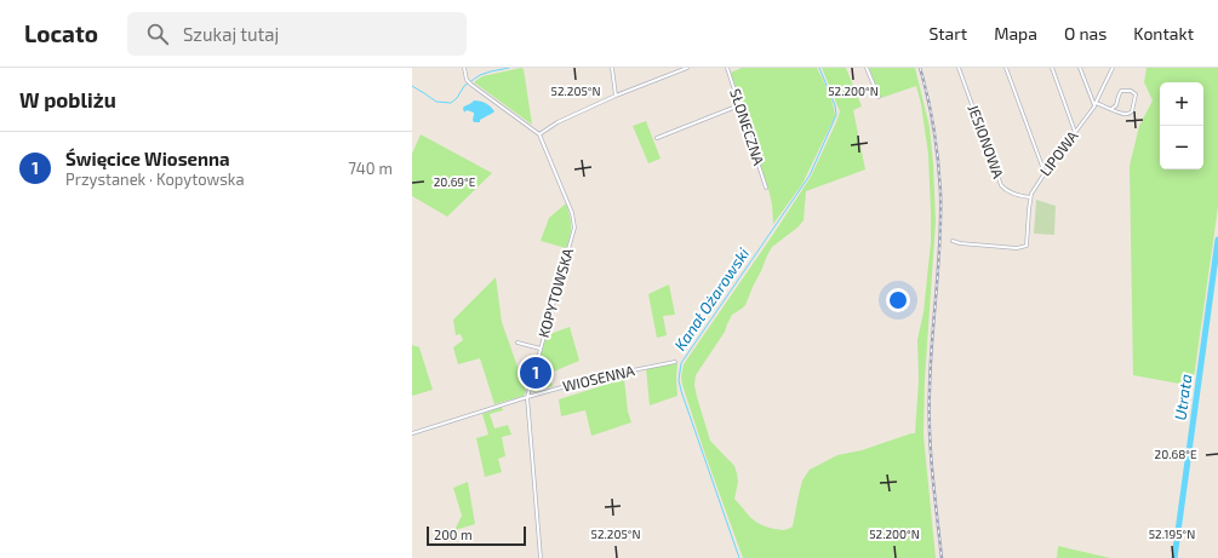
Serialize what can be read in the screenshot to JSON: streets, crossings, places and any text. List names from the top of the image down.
{
  "streets": {
    "street": [
      "SŁONECZNA",
      "JESIONOWA",
      "LIPOWA",
      "KOPYTOWSKA",
      "WIOSENNA"
    ]
  },
  "crossings": [
    ["JESIONOWA", "LIPOWA"],
    ["KOPYTOWSKA", "WIOSENNA"]
  ],
  "water": ["Kanał Ożarowski", "Utrata"],
  "scale_bar": "200 m",
  "page": {
    "header": "Locato",
    "search": "Szukaj tutaj",
    "nav": [
      "Start",
      "Mapa",
      "O nas",
      "Kontakt"
    ],
    "heading": "W pobliżu",
    "map_buttons": ["+", "−"],
    "list": [
      {
        "mark": "1",
        "name": "Święcice Wiosenna",
        "note": "Przystanek · Kopytowska",
        "value": "740 m"
      }
    ],
    "pins": "1",
    "scale": "200 m"
  },
  "coordinates": [
    "52.205°N",
    "52.200°N",
    "20.69°E",
    "20.68°E",
    "52.195°N"
  ]
}
